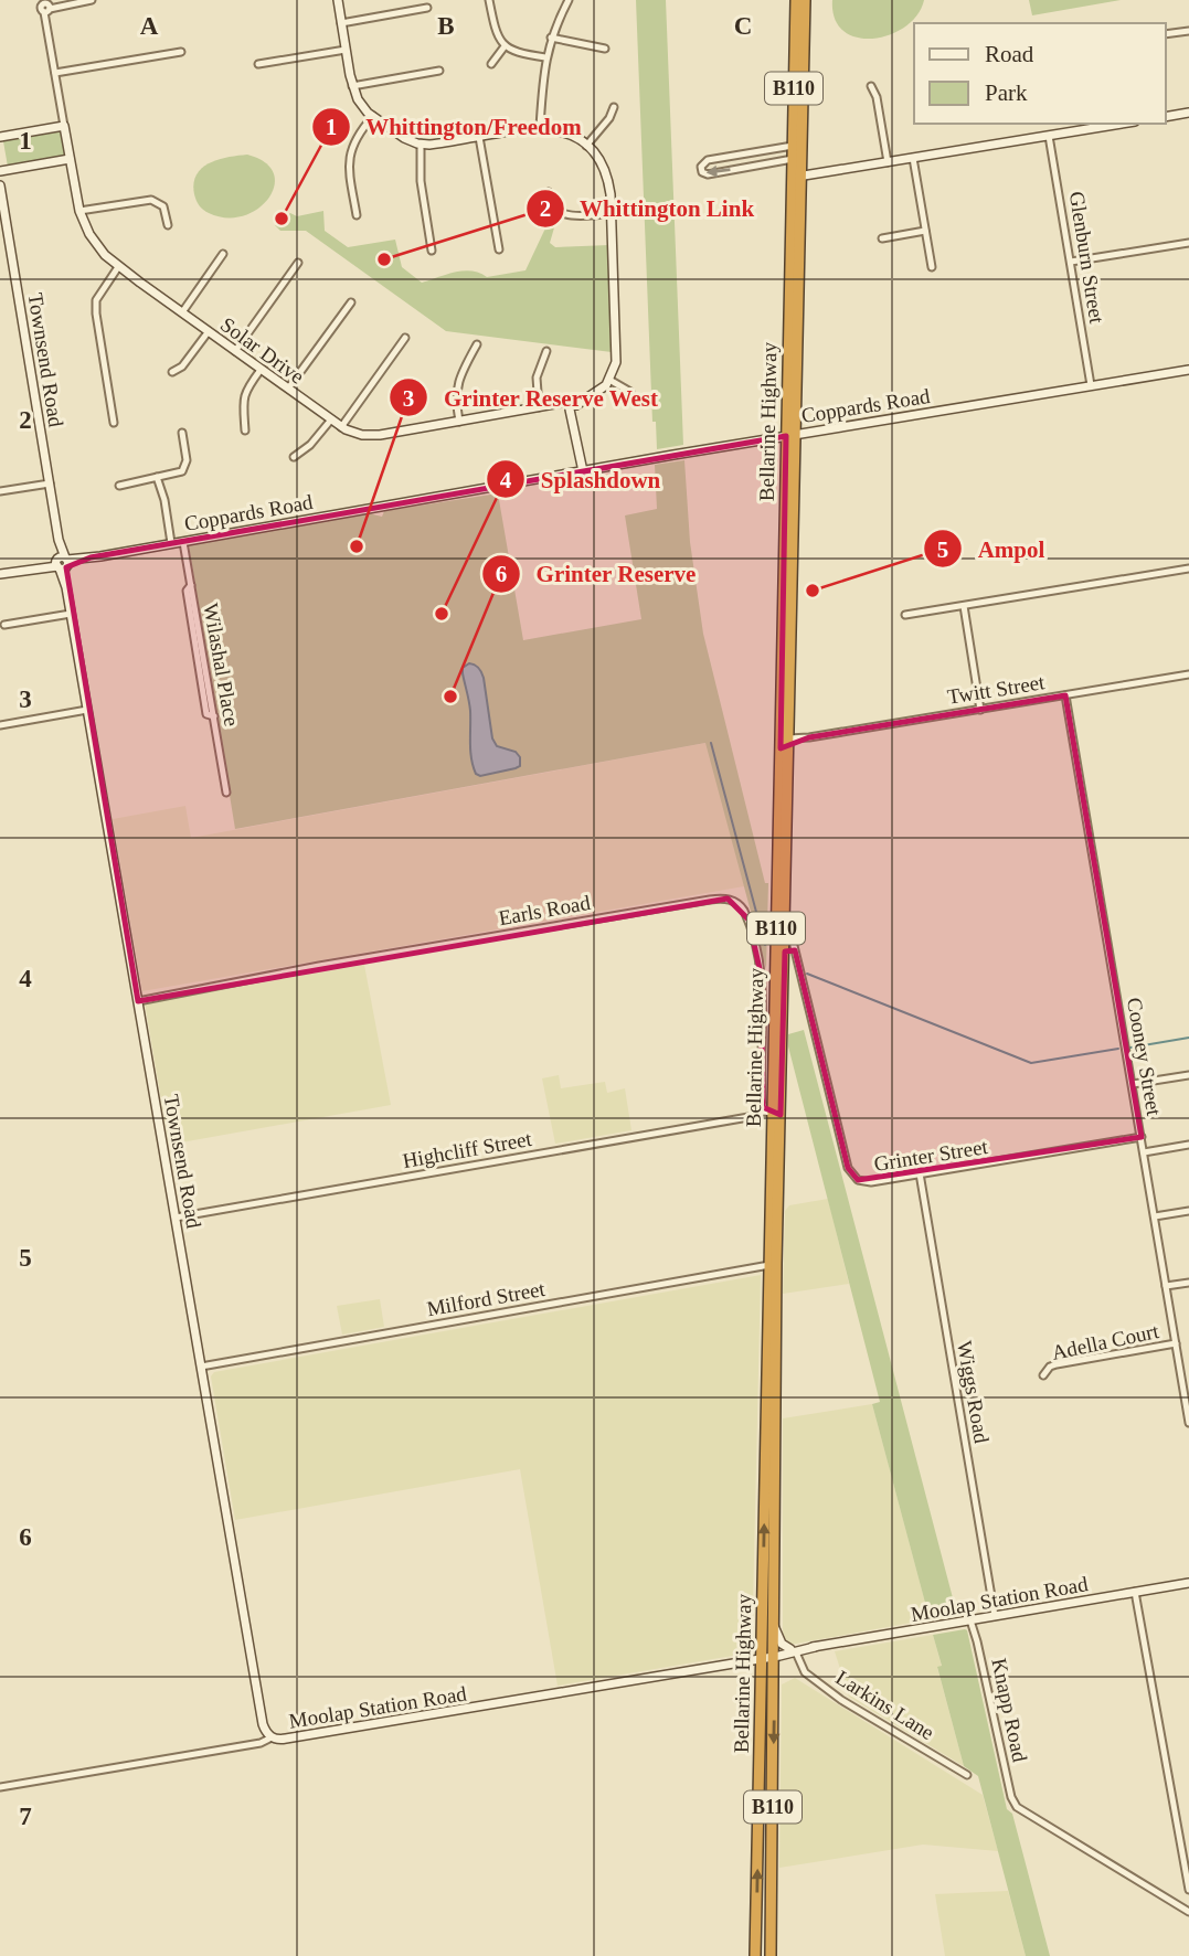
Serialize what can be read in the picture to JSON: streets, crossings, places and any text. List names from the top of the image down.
{
  "streets": {
    "highway": ["B110", "Bellarine Highway"],
    "street": [
      "Glenburn Street",
      "Solar Drive",
      "Townsend Road",
      "Coppards Road",
      "Wilashal Place",
      "Twitt Street",
      "Earls Road",
      "Cooney Street",
      "Highcliff Street",
      "Grinter Street",
      "Milford Street",
      "Adella Court",
      "Wiggs Road",
      "Moolap Station Road",
      "Larkins Lane",
      "Knapp Road"
    ]
  },
  "crossings": [
    ["Glenburn Street", "Coppards Road"],
    ["Townsend Road", "Coppards Road"],
    ["Townsend Road", "Earls Road"],
    ["Townsend Road", "Highcliff Street"],
    ["Townsend Road", "Milford Street"],
    ["Townsend Road", "Moolap Station Road"],
    ["Coppards Road", "Bellarine Highway"],
    ["Coppards Road", "Wilashal Place"],
    ["Bellarine Highway", "Twitt Street"],
    ["Bellarine Highway", "Earls Road"],
    ["Bellarine Highway", "Highcliff Street"],
    ["Bellarine Highway", "Grinter Street"],
    ["Bellarine Highway", "Milford Street"],
    ["Bellarine Highway", "Moolap Station Road"],
    ["Twitt Street", "Cooney Street"],
    ["Earls Road", "Highcliff Street"],
    ["Cooney Street", "Grinter Street"],
    ["Cooney Street", "Adella Court"],
    ["Grinter Street", "Wiggs Road"],
    ["Wiggs Road", "Moolap Station Road"],
    ["Moolap Station Road", "Larkins Lane"],
    ["Moolap Station Road", "Knapp Road"]
  ],
  "places": [
    "Whittington/Freedom",
    "Whittington Link",
    "Grinter Reserve West",
    "Ampol",
    "Splashdown",
    "Grinter Reserve"
  ],
  "legend": ["Road", "Park"],
  "grid": {
    "columns": ["A", "B", "C"],
    "rows": [
      "1",
      "2",
      "3",
      "4",
      "5",
      "6",
      "7"
    ]
  }
}
